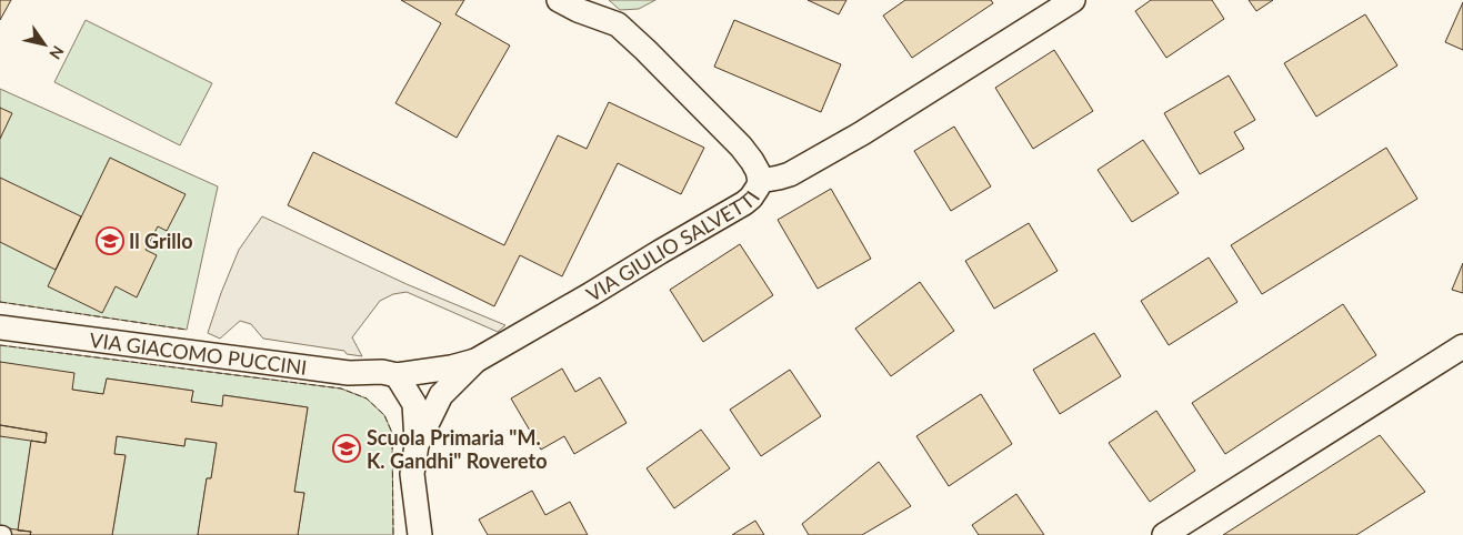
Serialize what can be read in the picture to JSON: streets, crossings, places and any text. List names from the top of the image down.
{
  "streets": {
    "street": ["VIA GIULIO SALVETTI", "VIA GIACOMO PUCCINI"]
  },
  "crossings": [
    ["VIA GIULIO SALVETTI", "VIA GIACOMO PUCCINI"]
  ],
  "places": {
    "school or university": ["Il Grillo", "Scuola Primaria \"M. K. Gandhi\" Rovereto"]
  },
  "north": "bottom right"
}
